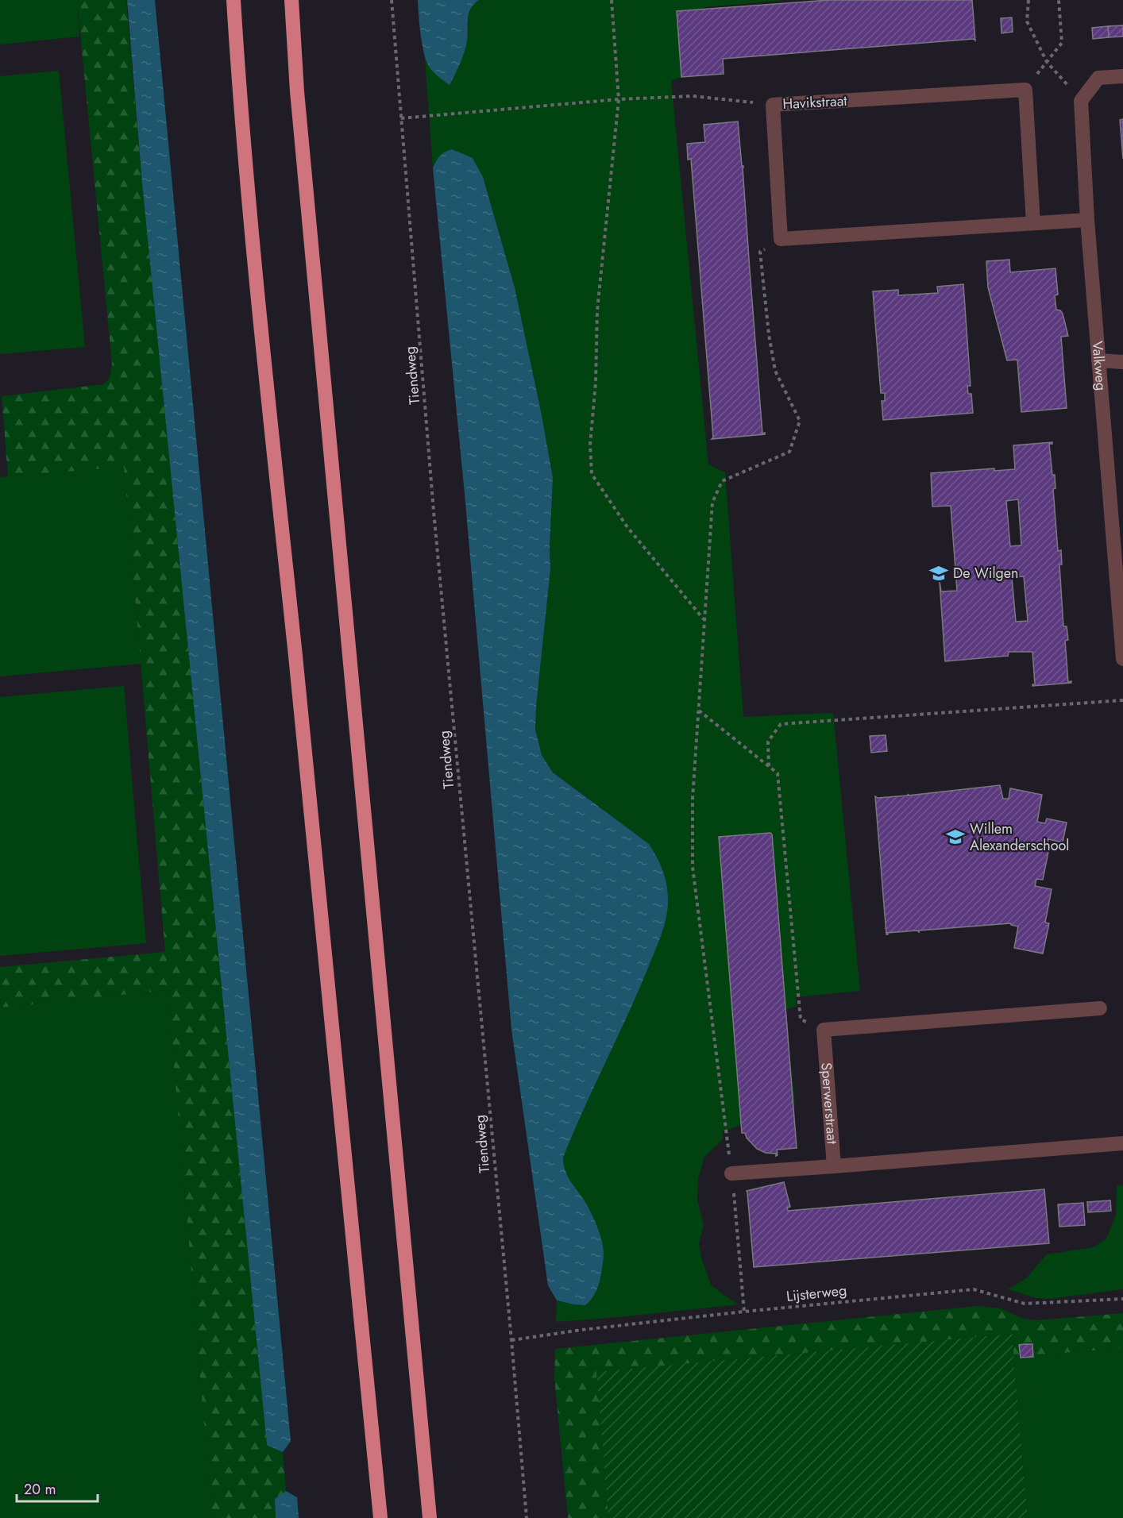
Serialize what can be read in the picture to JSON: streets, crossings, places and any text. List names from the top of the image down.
{
  "streets": {
    "street": ["Havikstraat", "Valkweg", "Sperwerstraat"],
    "path": ["Tiendweg", "Lijsterweg"]
  },
  "crossings": [
    ["Tiendweg", "Lijsterweg"]
  ],
  "places": {
    "school or university": ["De Wilgen", "Willem Alexanderschool"]
  },
  "scale_bar": "20 m"
}
